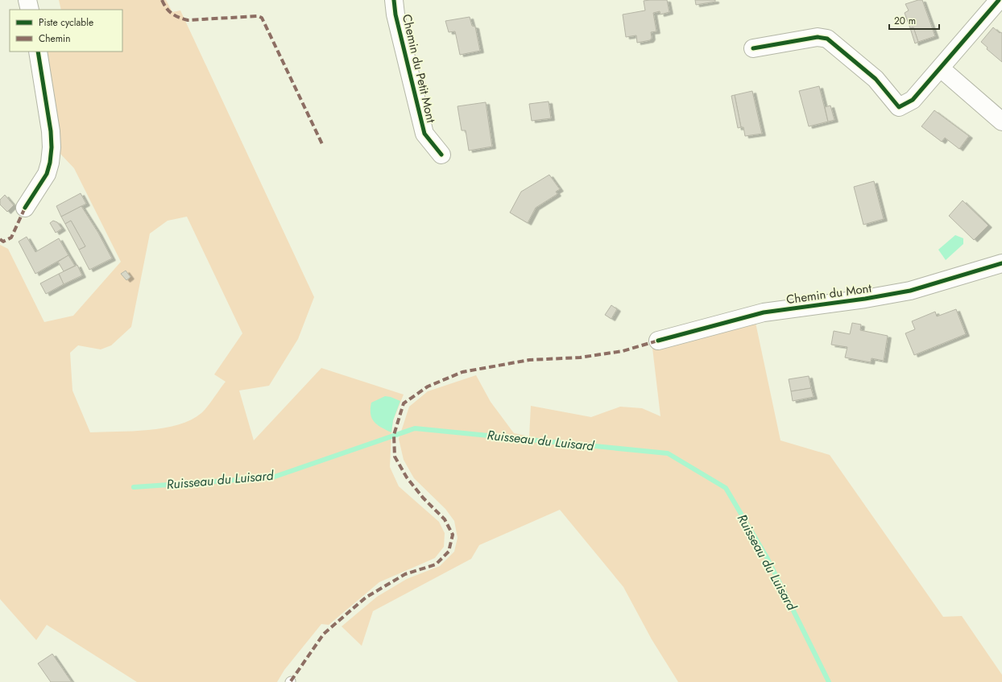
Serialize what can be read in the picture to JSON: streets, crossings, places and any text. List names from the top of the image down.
{
  "streets": {
    "street": ["Chemin du Petit Mont", "Chemin du Mont"]
  },
  "water": ["Ruisseau du Luisard"],
  "legend": ["Piste cyclable", "Chemin"],
  "scale_bar": "20 m"
}
